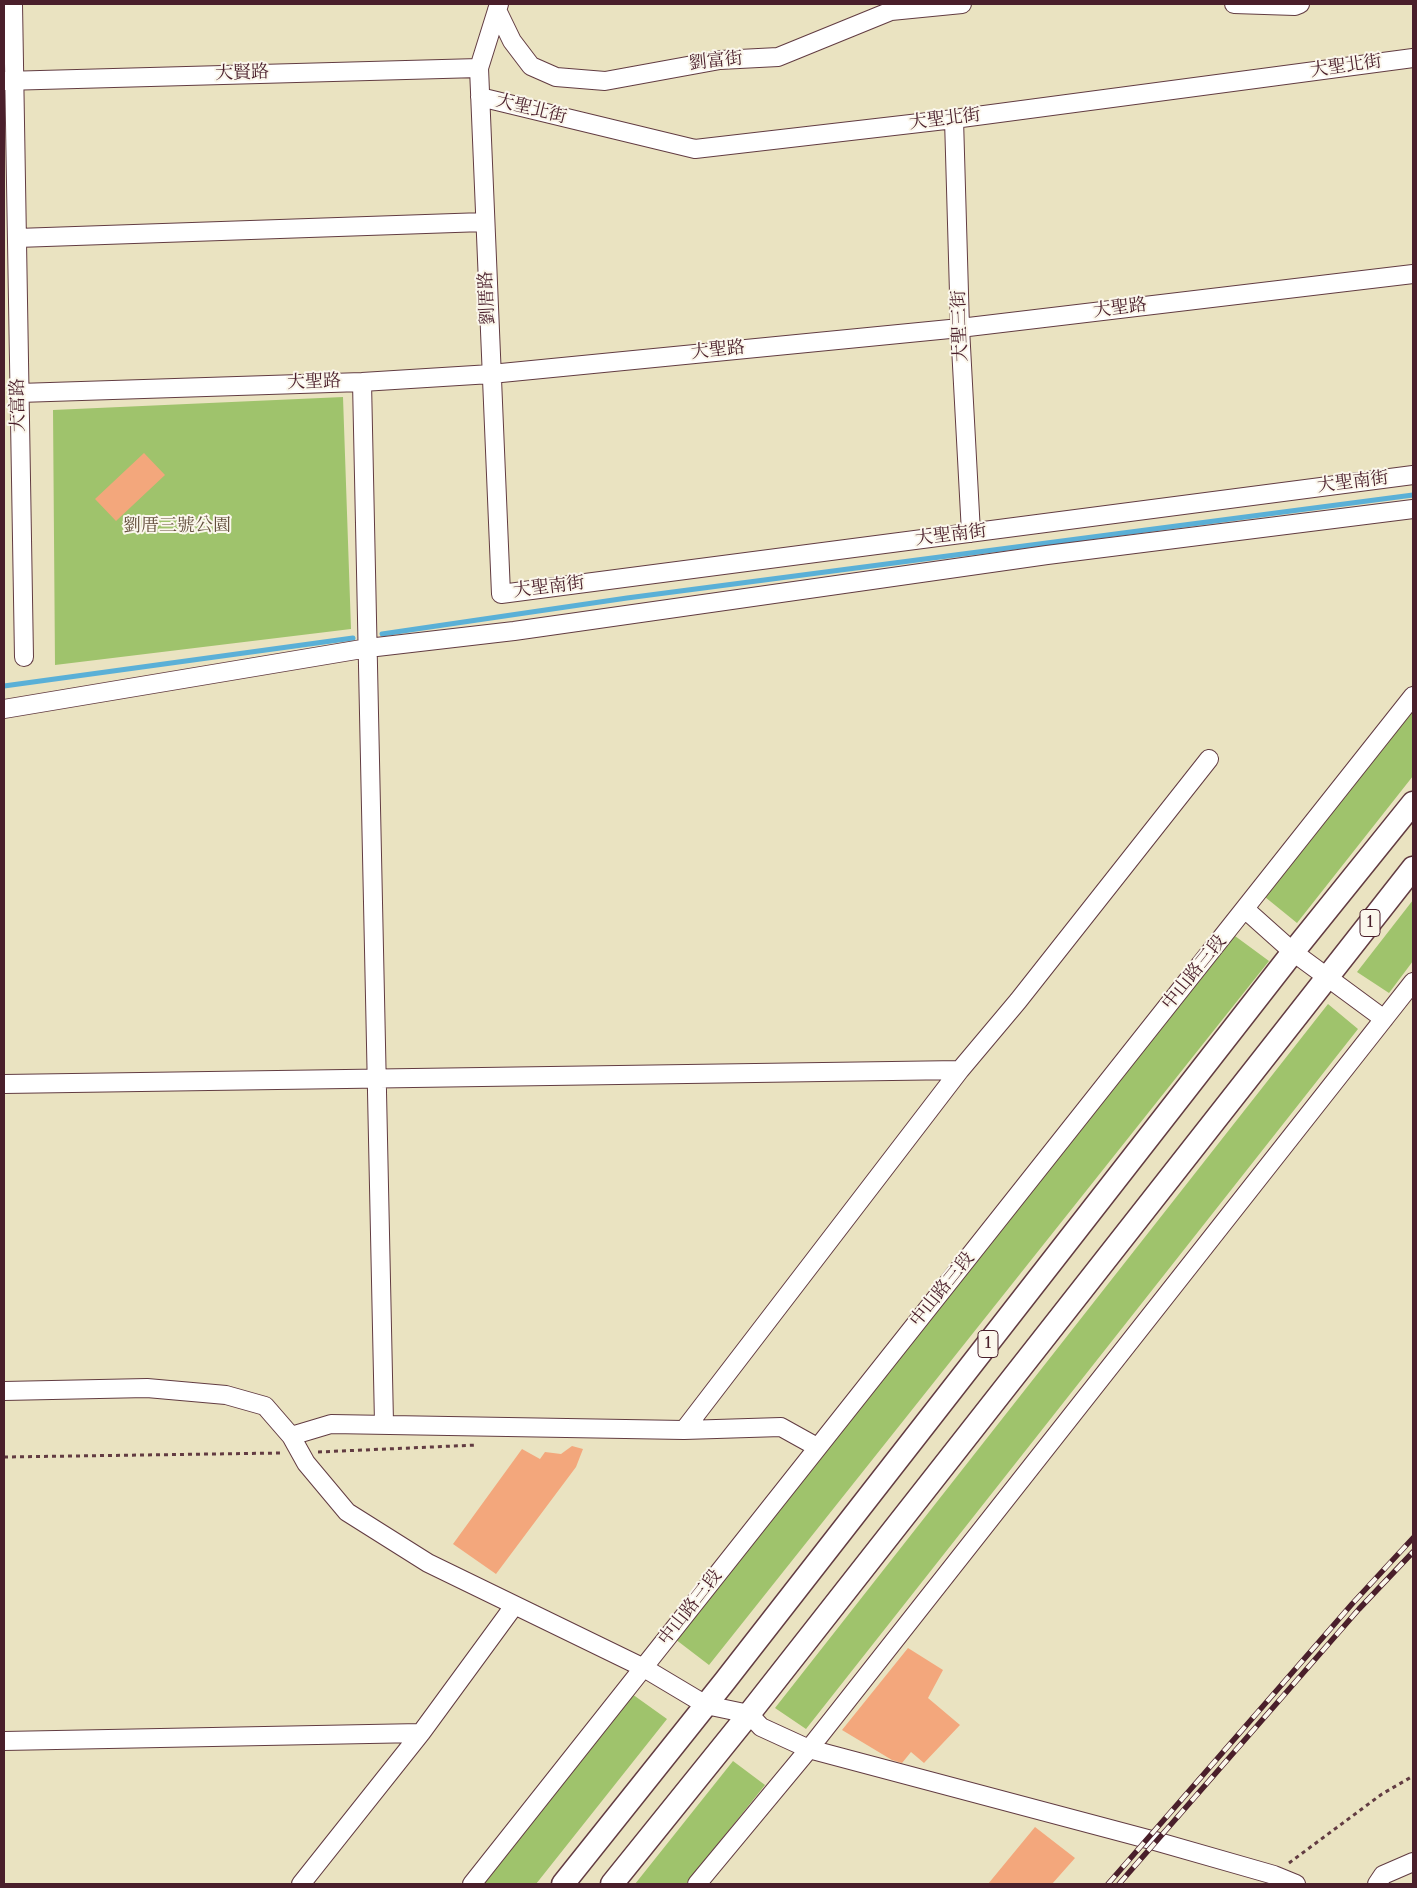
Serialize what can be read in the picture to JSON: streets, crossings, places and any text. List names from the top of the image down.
{
  "streets": {
    "main road": ["1"],
    "street": [
      "劉富街",
      "大聖北街",
      "大賢路",
      "劉厝路",
      "大聖路",
      "大聖三街",
      "大富路",
      "大聖南街",
      "中山路三段"
    ]
  },
  "crossings": [
    ["劉富街", "劉厝路"],
    ["大聖北街", "劉厝路"],
    ["大聖北街", "大聖三街"],
    ["大賢路", "劉厝路"],
    ["大賢路", "大富路"],
    ["劉厝路", "大聖路"],
    ["劉厝路", "大聖南街"],
    ["大聖路", "大聖三街"],
    ["大聖路", "大富路"],
    ["大聖三街", "大聖南街"]
  ],
  "parks": ["劉厝三號公園"]
}
